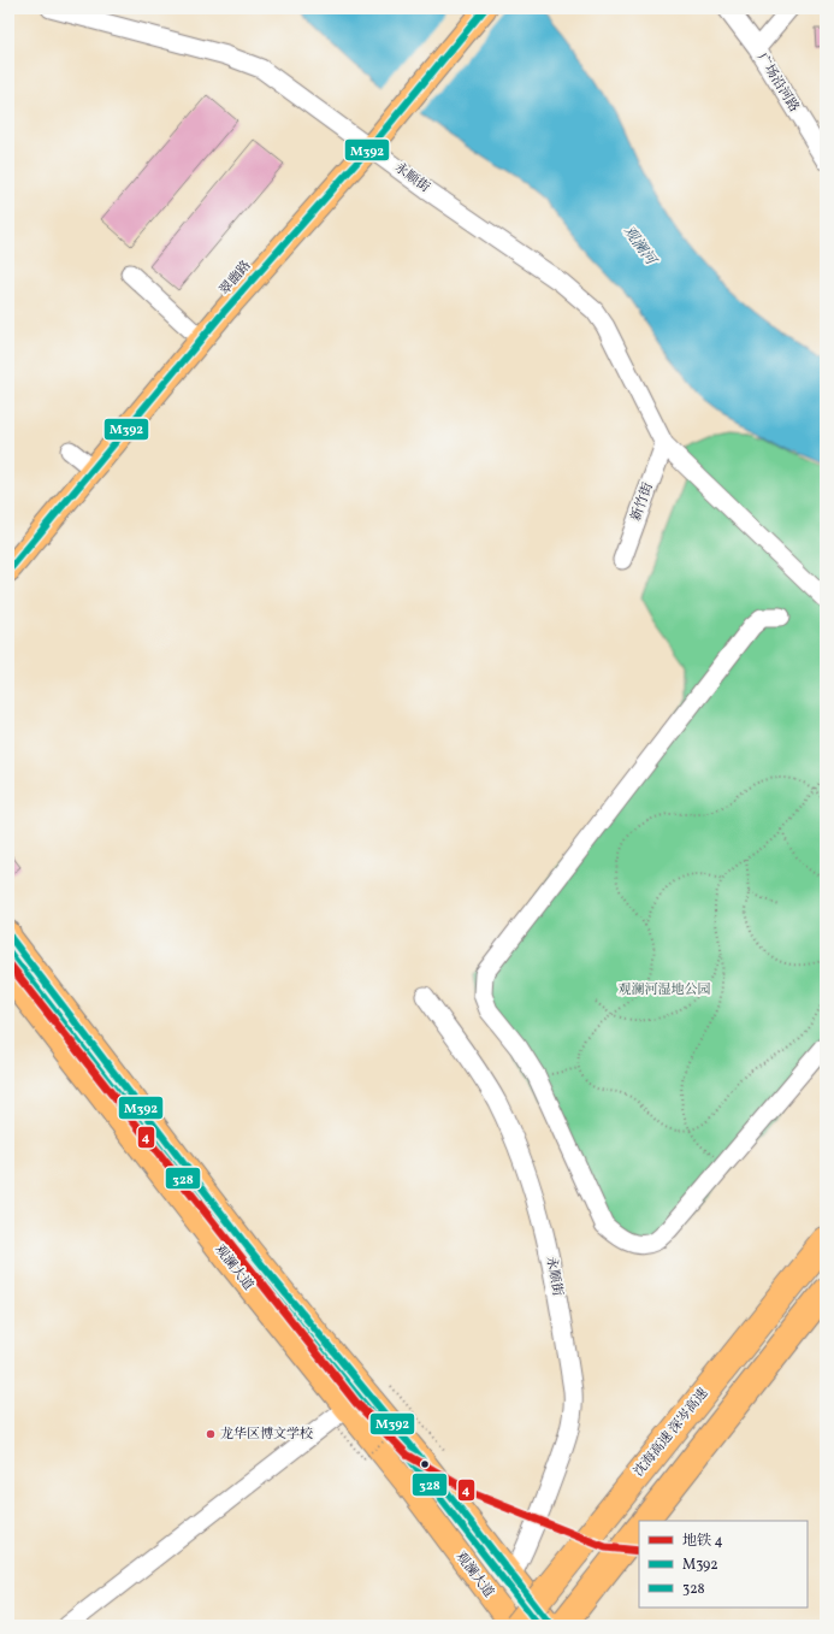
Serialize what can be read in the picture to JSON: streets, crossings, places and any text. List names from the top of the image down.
{
  "streets": {
    "highway": ["沈海高速 深岑高速"],
    "main road": ["翠幽路", "观澜大道"],
    "street": ["广场沿河路", "永顺街", "新竹街"]
  },
  "crossings": [
    ["永顺街", "翠幽路"],
    ["永顺街", "新竹街"],
    ["永顺街", "观澜大道"]
  ],
  "water": ["观澜河"],
  "parks": ["观澜河湿地公园"],
  "places": ["龙华区博文学校"],
  "lines": ["transit line M392", "transit line 328", "metro line 4"],
  "legend": ["地铁 4", "M392", "328"]
}
